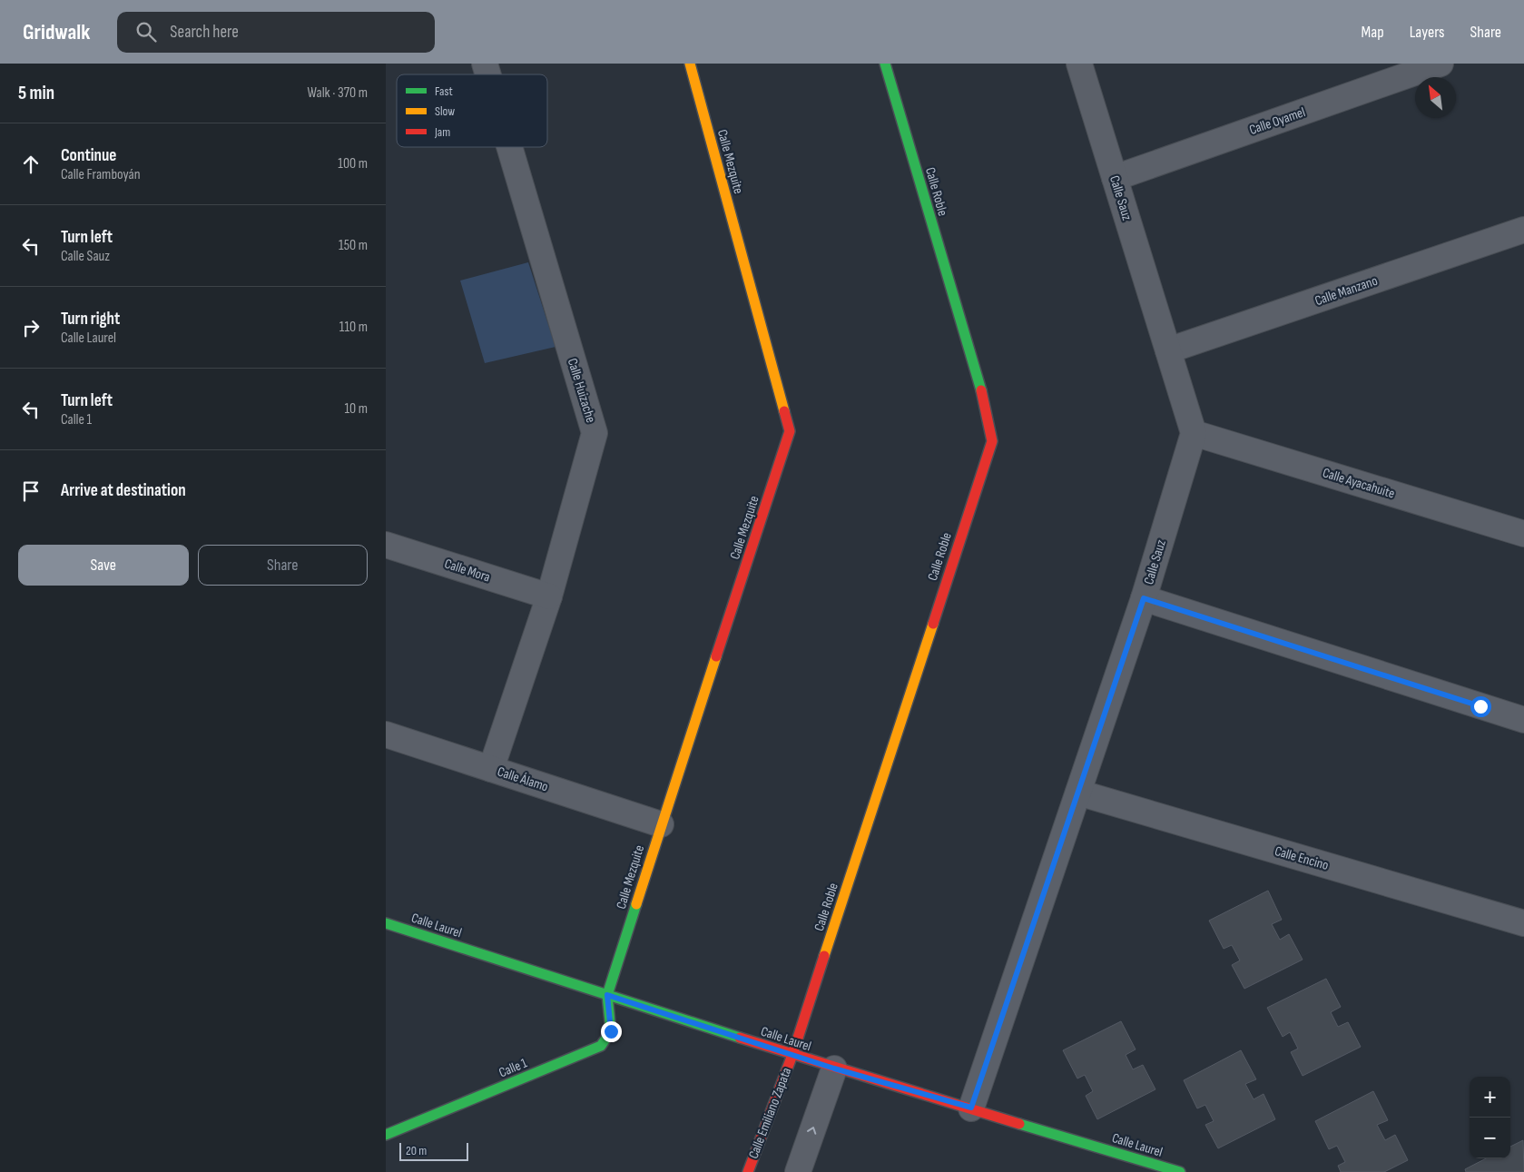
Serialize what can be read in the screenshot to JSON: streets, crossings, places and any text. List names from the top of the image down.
{
  "streets": {
    "street": [
      "Calle Oyamel",
      "Calle Mezquite",
      "Calle Roble",
      "Calle Sauz",
      "Calle Manzano",
      "Calle Huizache",
      "Calle Ayacahuite",
      "Calle Mora",
      "Calle Álamo",
      "Calle Encino",
      "Calle Laurel",
      "Calle 1",
      "Calle Emiliano Zapata"
    ]
  },
  "crossings": [
    ["Calle Oyamel", "Calle Sauz"],
    ["Calle Mezquite", "Calle Álamo"],
    ["Calle Mezquite", "Calle Laurel"],
    ["Calle Mezquite", "Calle 1"],
    ["Calle Roble", "Calle Laurel"],
    ["Calle Roble", "Calle Emiliano Zapata"],
    ["Calle Sauz", "Calle Manzano"],
    ["Calle Sauz", "Calle Ayacahuite"],
    ["Calle Sauz", "Calle Encino"],
    ["Calle Sauz", "Calle Laurel"],
    ["Calle Huizache", "Calle Mora"],
    ["Calle Huizache", "Calle Álamo"],
    ["Calle Laurel", "Calle 1"],
    ["Calle Laurel", "Calle Emiliano Zapata"]
  ],
  "legend": ["Fast", "Slow", "Jam"],
  "scale_bar": "20 m",
  "north": "top left",
  "page": {
    "header": "Gridwalk",
    "search": "Search here",
    "nav": ["Map", "Layers", "Share"],
    "heading": ["5 min", "Walk · 370 m"],
    "list": [
      ["Continue", "Calle Framboyán", "100 m"],
      ["Turn left", "Calle Sauz", "150 m"],
      ["Turn right", "Calle Laurel", "110 m"],
      ["Turn left", "Calle 1", "10 m"],
      "Arrive at destination"
    ],
    "buttons": ["Save", "Share"],
    "map_buttons": ["+", "−"],
    "scale": "20 m"
  }
}
